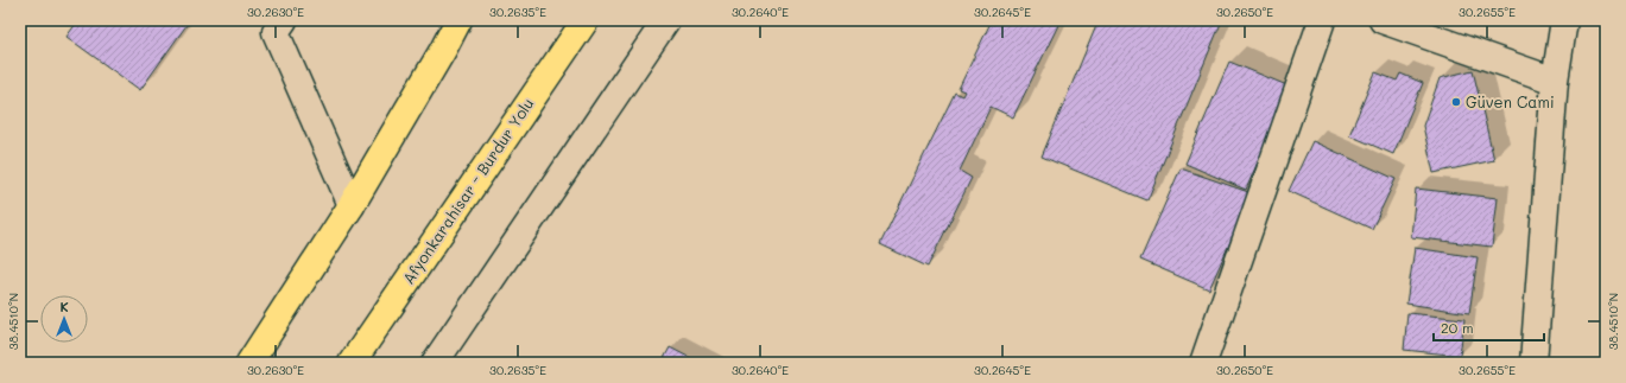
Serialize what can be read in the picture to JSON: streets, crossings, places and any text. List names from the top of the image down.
{
  "streets": {
    "highway": ["Afyonkarahisar - Burdur Yolu"]
  },
  "places": ["Güven Cami"],
  "scale_bar": "20 m",
  "north": "top",
  "coordinates": [
    "30.2630°E",
    "30.2635°E",
    "30.2640°E",
    "30.2645°E",
    "30.2650°E",
    "30.2655°E",
    "38.4510°N"
  ]
}
